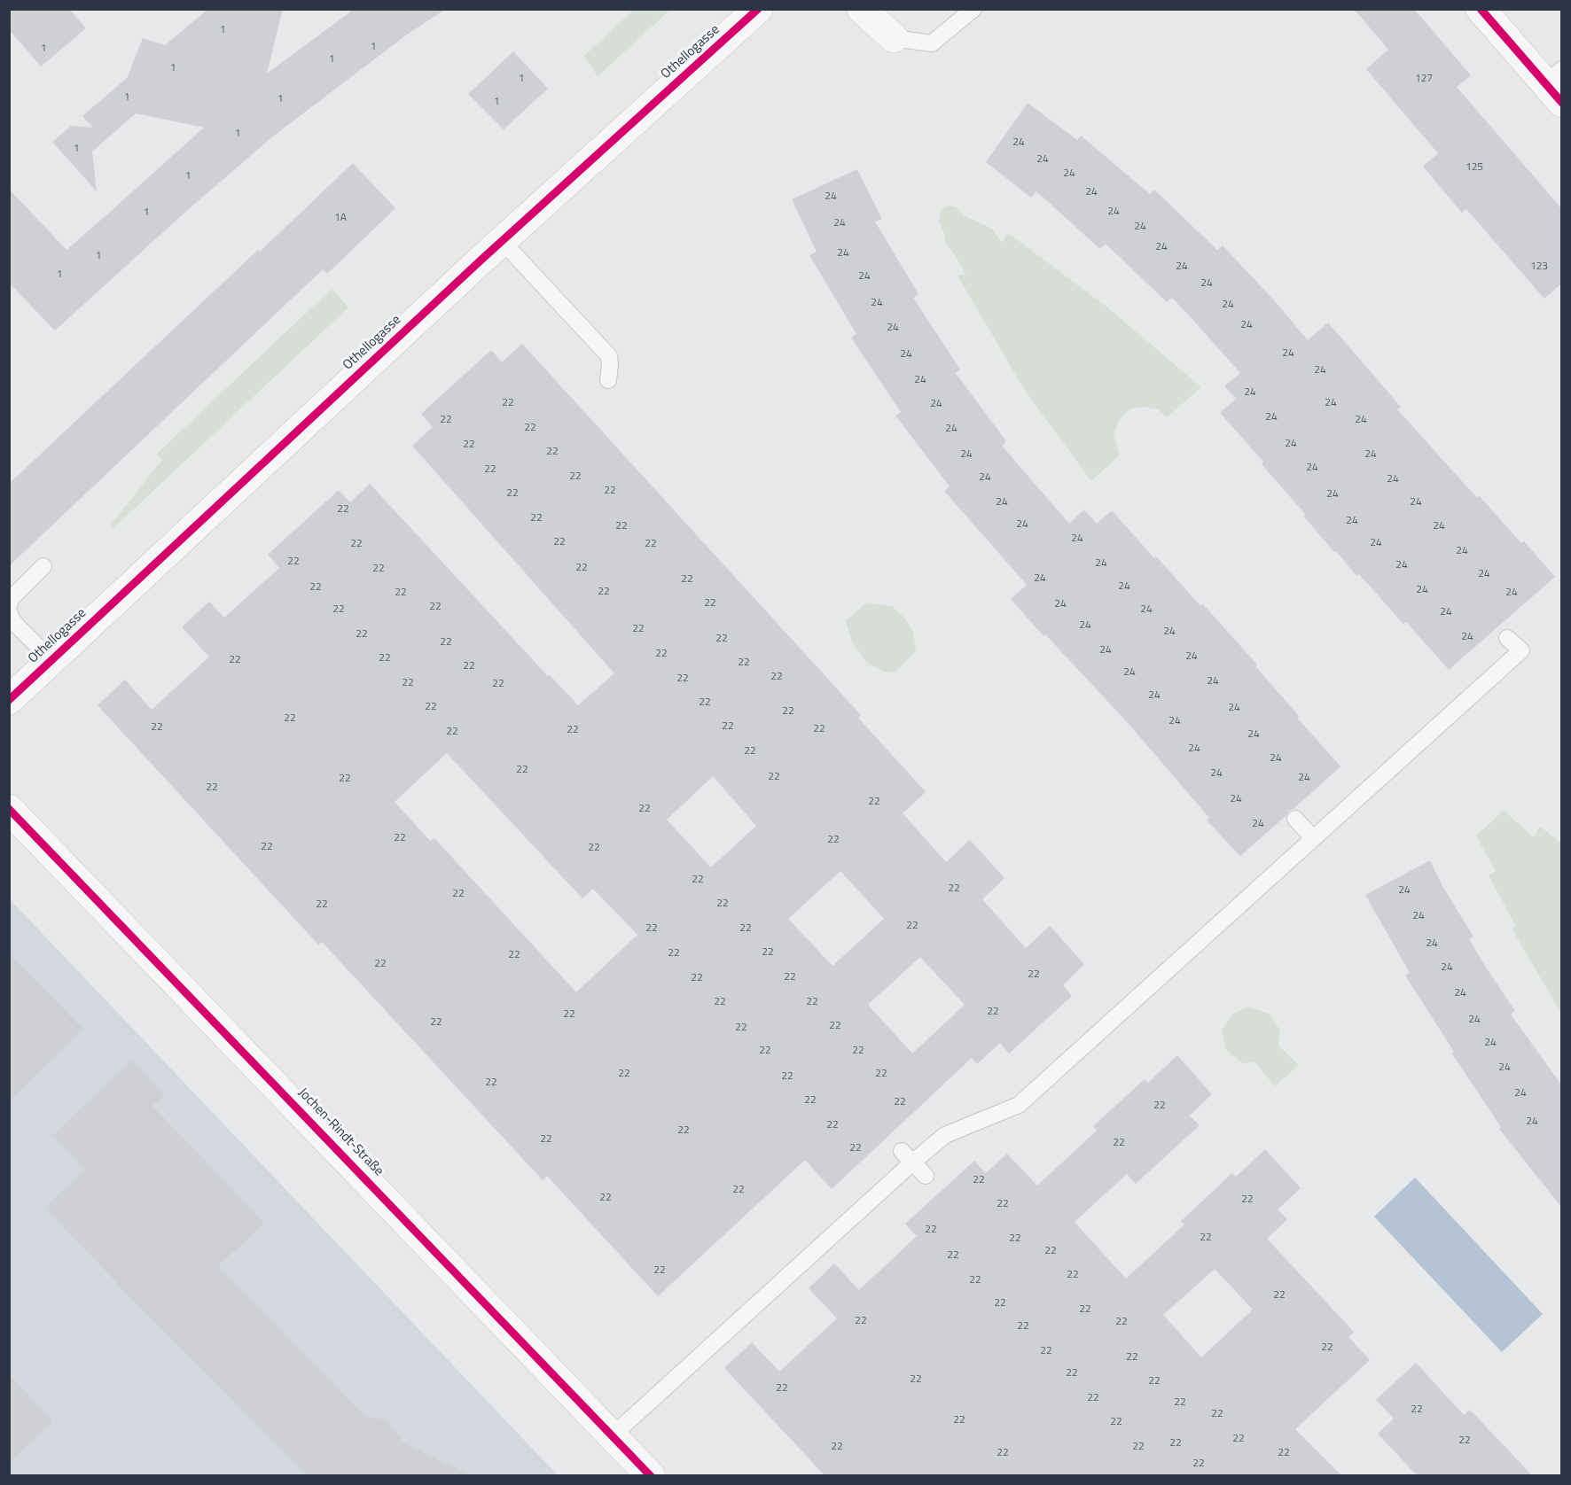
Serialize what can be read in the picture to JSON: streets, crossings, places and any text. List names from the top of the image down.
{
  "streets": {
    "street": ["Othellogasse", "Jochen-Rindt-Straße"]
  },
  "house_numbers": [
    "1",
    "1",
    "1",
    "1",
    "1",
    "1",
    "127",
    "1",
    "1",
    "1",
    "1",
    "24",
    "1",
    "24",
    "125",
    "24",
    "1",
    "24",
    "24",
    "24",
    "1",
    "1A",
    "24",
    "24",
    "24",
    "24",
    "1",
    "24",
    "123",
    "1",
    "24",
    "24",
    "24",
    "24",
    "24",
    "24",
    "24",
    "24",
    "24",
    "24",
    "24",
    "22",
    "24",
    "24",
    "24",
    "22",
    "24",
    "22",
    "24",
    "24",
    "22",
    "22",
    "24",
    "24",
    "24",
    "22",
    "22",
    "24",
    "24",
    "22",
    "22",
    "24",
    "24",
    "24",
    "22",
    "22",
    "24",
    "24",
    "22",
    "24",
    "24",
    "22",
    "24",
    "22",
    "22",
    "24",
    "22",
    "24",
    "24",
    "22",
    "22",
    "24",
    "24",
    "22",
    "24",
    "22",
    "24",
    "22",
    "22",
    "24",
    "22",
    "24",
    "22",
    "22",
    "24",
    "24",
    "24",
    "22",
    "24",
    "22",
    "24",
    "22",
    "22",
    "24",
    "22",
    "24",
    "22",
    "22",
    "22",
    "22",
    "24",
    "22",
    "22",
    "24",
    "22",
    "22",
    "24",
    "22",
    "22",
    "24",
    "22",
    "22",
    "24",
    "22",
    "22",
    "22",
    "22",
    "22",
    "24",
    "24",
    "22",
    "24",
    "22",
    "24",
    "22",
    "24",
    "22",
    "22",
    "24",
    "22",
    "22",
    "24",
    "22",
    "22",
    "22",
    "22",
    "22",
    "22",
    "24",
    "22",
    "22",
    "22",
    "24",
    "22",
    "22",
    "22",
    "24",
    "22",
    "22",
    "22",
    "22",
    "24",
    "22",
    "22",
    "22",
    "24",
    "22",
    "22",
    "22",
    "22",
    "24",
    "22",
    "22",
    "22",
    "24",
    "22",
    "22",
    "24",
    "22",
    "22",
    "22",
    "22",
    "24",
    "22",
    "22",
    "22",
    "24",
    "22",
    "22",
    "22",
    "22",
    "22",
    "22",
    "22",
    "22",
    "22",
    "22",
    "22",
    "22",
    "22",
    "22",
    "22",
    "22",
    "22",
    "22",
    "22",
    "22",
    "22",
    "22",
    "22",
    "22",
    "22",
    "22",
    "22",
    "22",
    "22",
    "22",
    "22",
    "22",
    "22",
    "22",
    "22",
    "22",
    "22",
    "22",
    "22",
    "22",
    "22",
    "22",
    "22",
    "22",
    "22"
  ]
}
